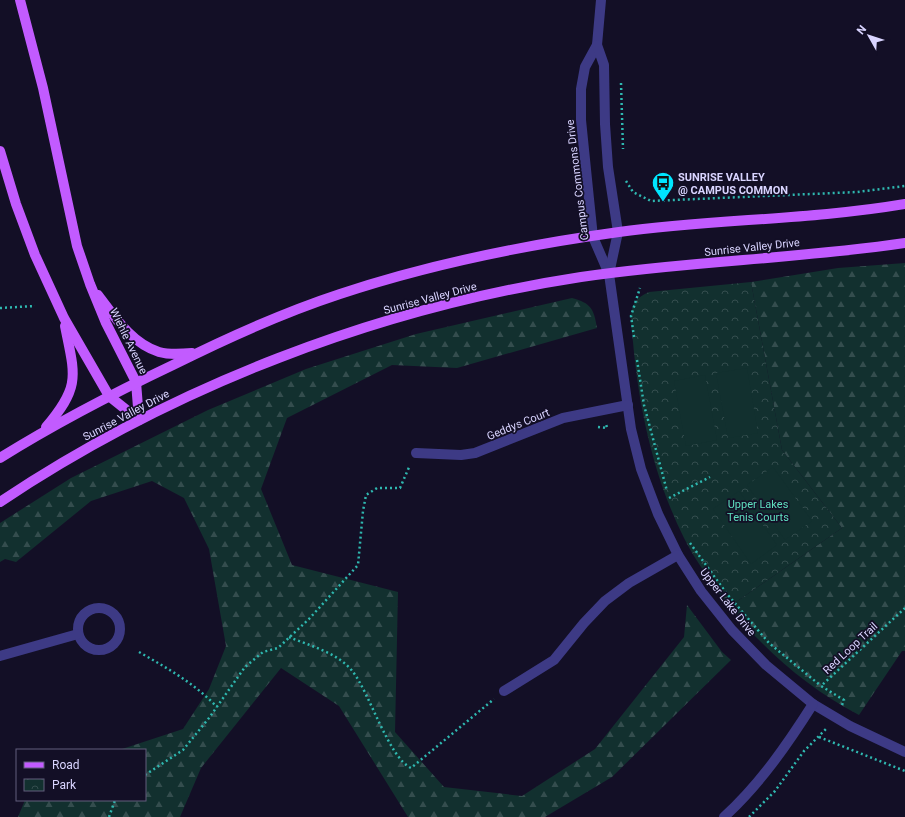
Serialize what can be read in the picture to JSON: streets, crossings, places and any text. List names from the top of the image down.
{
  "streets": {
    "main road": ["Sunrise Valley Drive", "Wiehle Avenue"],
    "street": ["Campus Commons Drive", "Geddys Court", "Upper Lake Drive"],
    "path": ["Red Loop Trail"]
  },
  "crossings": [
    ["Campus Commons Drive", "Sunrise Valley Drive"],
    ["Campus Commons Drive", "Upper Lake Drive"],
    ["Sunrise Valley Drive", "Wiehle Avenue"],
    ["Sunrise Valley Drive", "Upper Lake Drive"],
    ["Geddys Court", "Upper Lake Drive"],
    ["Upper Lake Drive", "Red Loop Trail"]
  ],
  "parks": ["Upper Lakes Tenis Courts"],
  "places": {
    "bus stop": ["SUNRISE VALLEY @ CAMPUS COMMON"]
  },
  "legend": ["Road", "Park"],
  "north": "top left"
}
